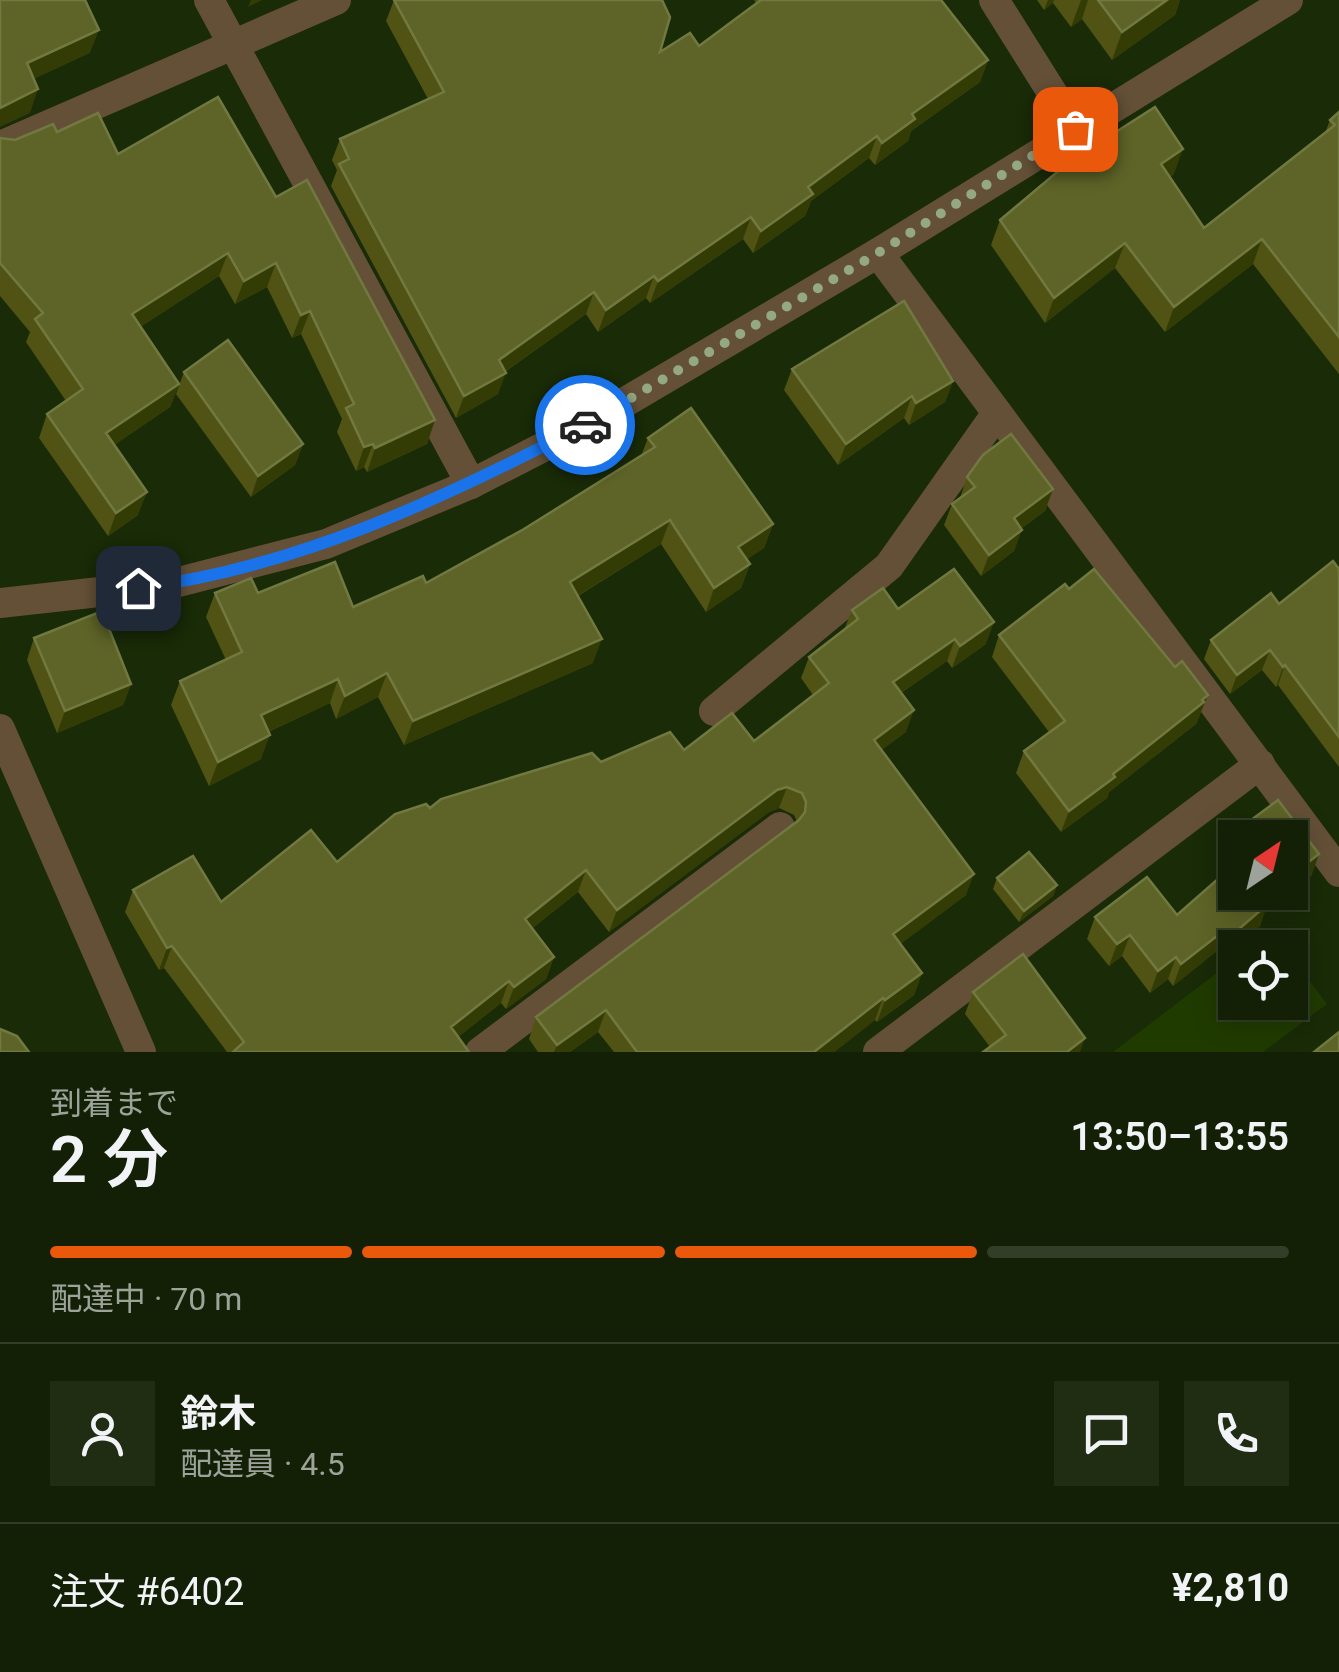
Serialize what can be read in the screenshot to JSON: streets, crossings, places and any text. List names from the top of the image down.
{
  "north": "top right",
  "page": {
    "heading": ["2 分", "到着まで", "13:50–13:55"],
    "panel": [
      "鈴木",
      "配達員 · 4.5",
      "注文 #6402",
      "¥2,810"
    ],
    "bar": "配達中 · 70 m"
  }
}
